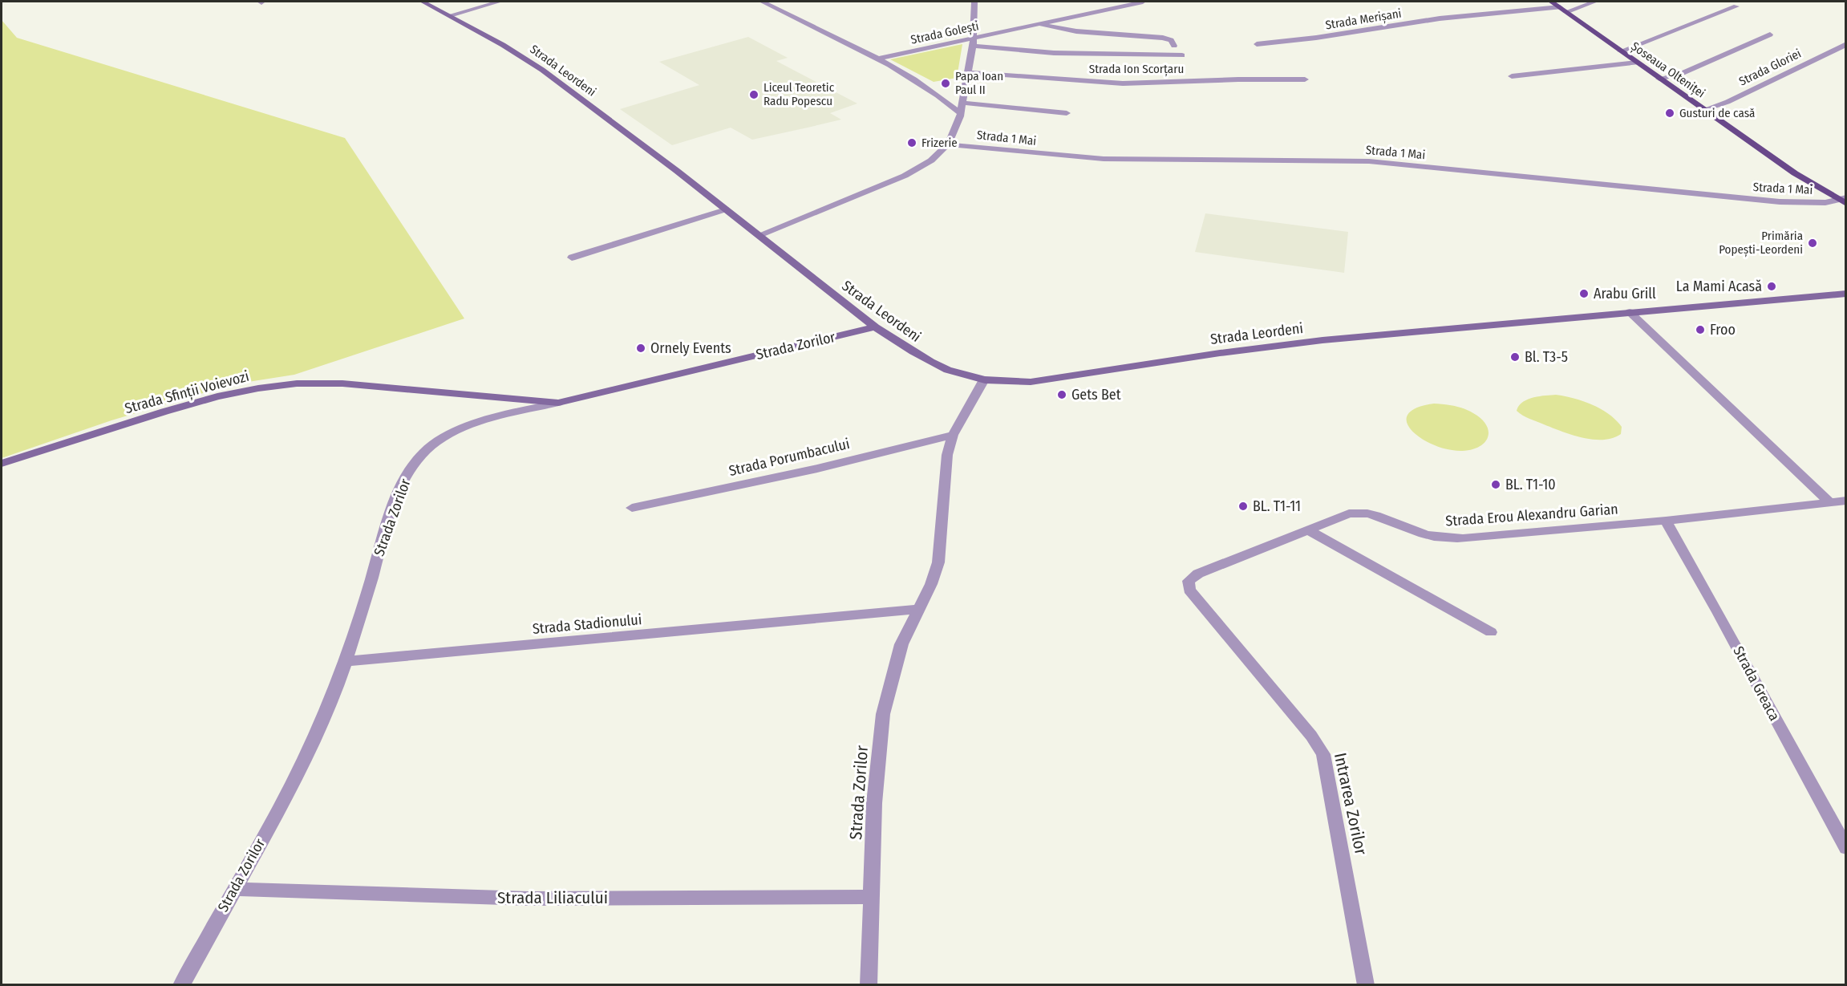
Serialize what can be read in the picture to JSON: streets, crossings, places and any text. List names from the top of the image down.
{
  "streets": {
    "main road": [
      "Șoseaua Olteniței",
      "Strada Leordeni",
      "Strada Zorilor",
      "Strada Sfinții Voievozi"
    ],
    "street": [
      "Strada Merișani",
      "Strada Golești",
      "Strada Gloriei",
      "Strada Ion Scorțaru",
      "Strada 1 Mai",
      "Strada Porumbacului",
      "Strada Erou Alexandru Garian",
      "Strada Stadionului",
      "Strada Greaca",
      "Intrarea Zorilor",
      "Strada Liliacului"
    ]
  },
  "crossings": [
    ["Strada Merișani", "Șoseaua Olteniței"],
    ["Strada Gloriei", "Șoseaua Olteniței"],
    ["Șoseaua Olteniței", "Strada 1 Mai"],
    ["Strada Leordeni", "Strada Zorilor"],
    ["Strada Zorilor", "Strada Sfinții Voievozi"],
    ["Strada Zorilor", "Strada Stadionului"],
    ["Strada Zorilor", "Strada Liliacului"],
    ["Strada Erou Alexandru Garian", "Strada Greaca"],
    ["Strada Erou Alexandru Garian", "Intrarea Zorilor"]
  ],
  "places": [
    "Papa Ioan Paul II",
    "Liceul Teoretic Radu Popescu",
    "Gusturi de casă",
    "Frizerie",
    "Primăria Popești-Leordeni",
    "La Mami Acasă",
    "Arabu Grill",
    "Froo",
    "Ornely Events",
    "Bl. T3-5",
    "Gets Bet",
    "BL. T1-10",
    "BL. T1-11"
  ]
}
